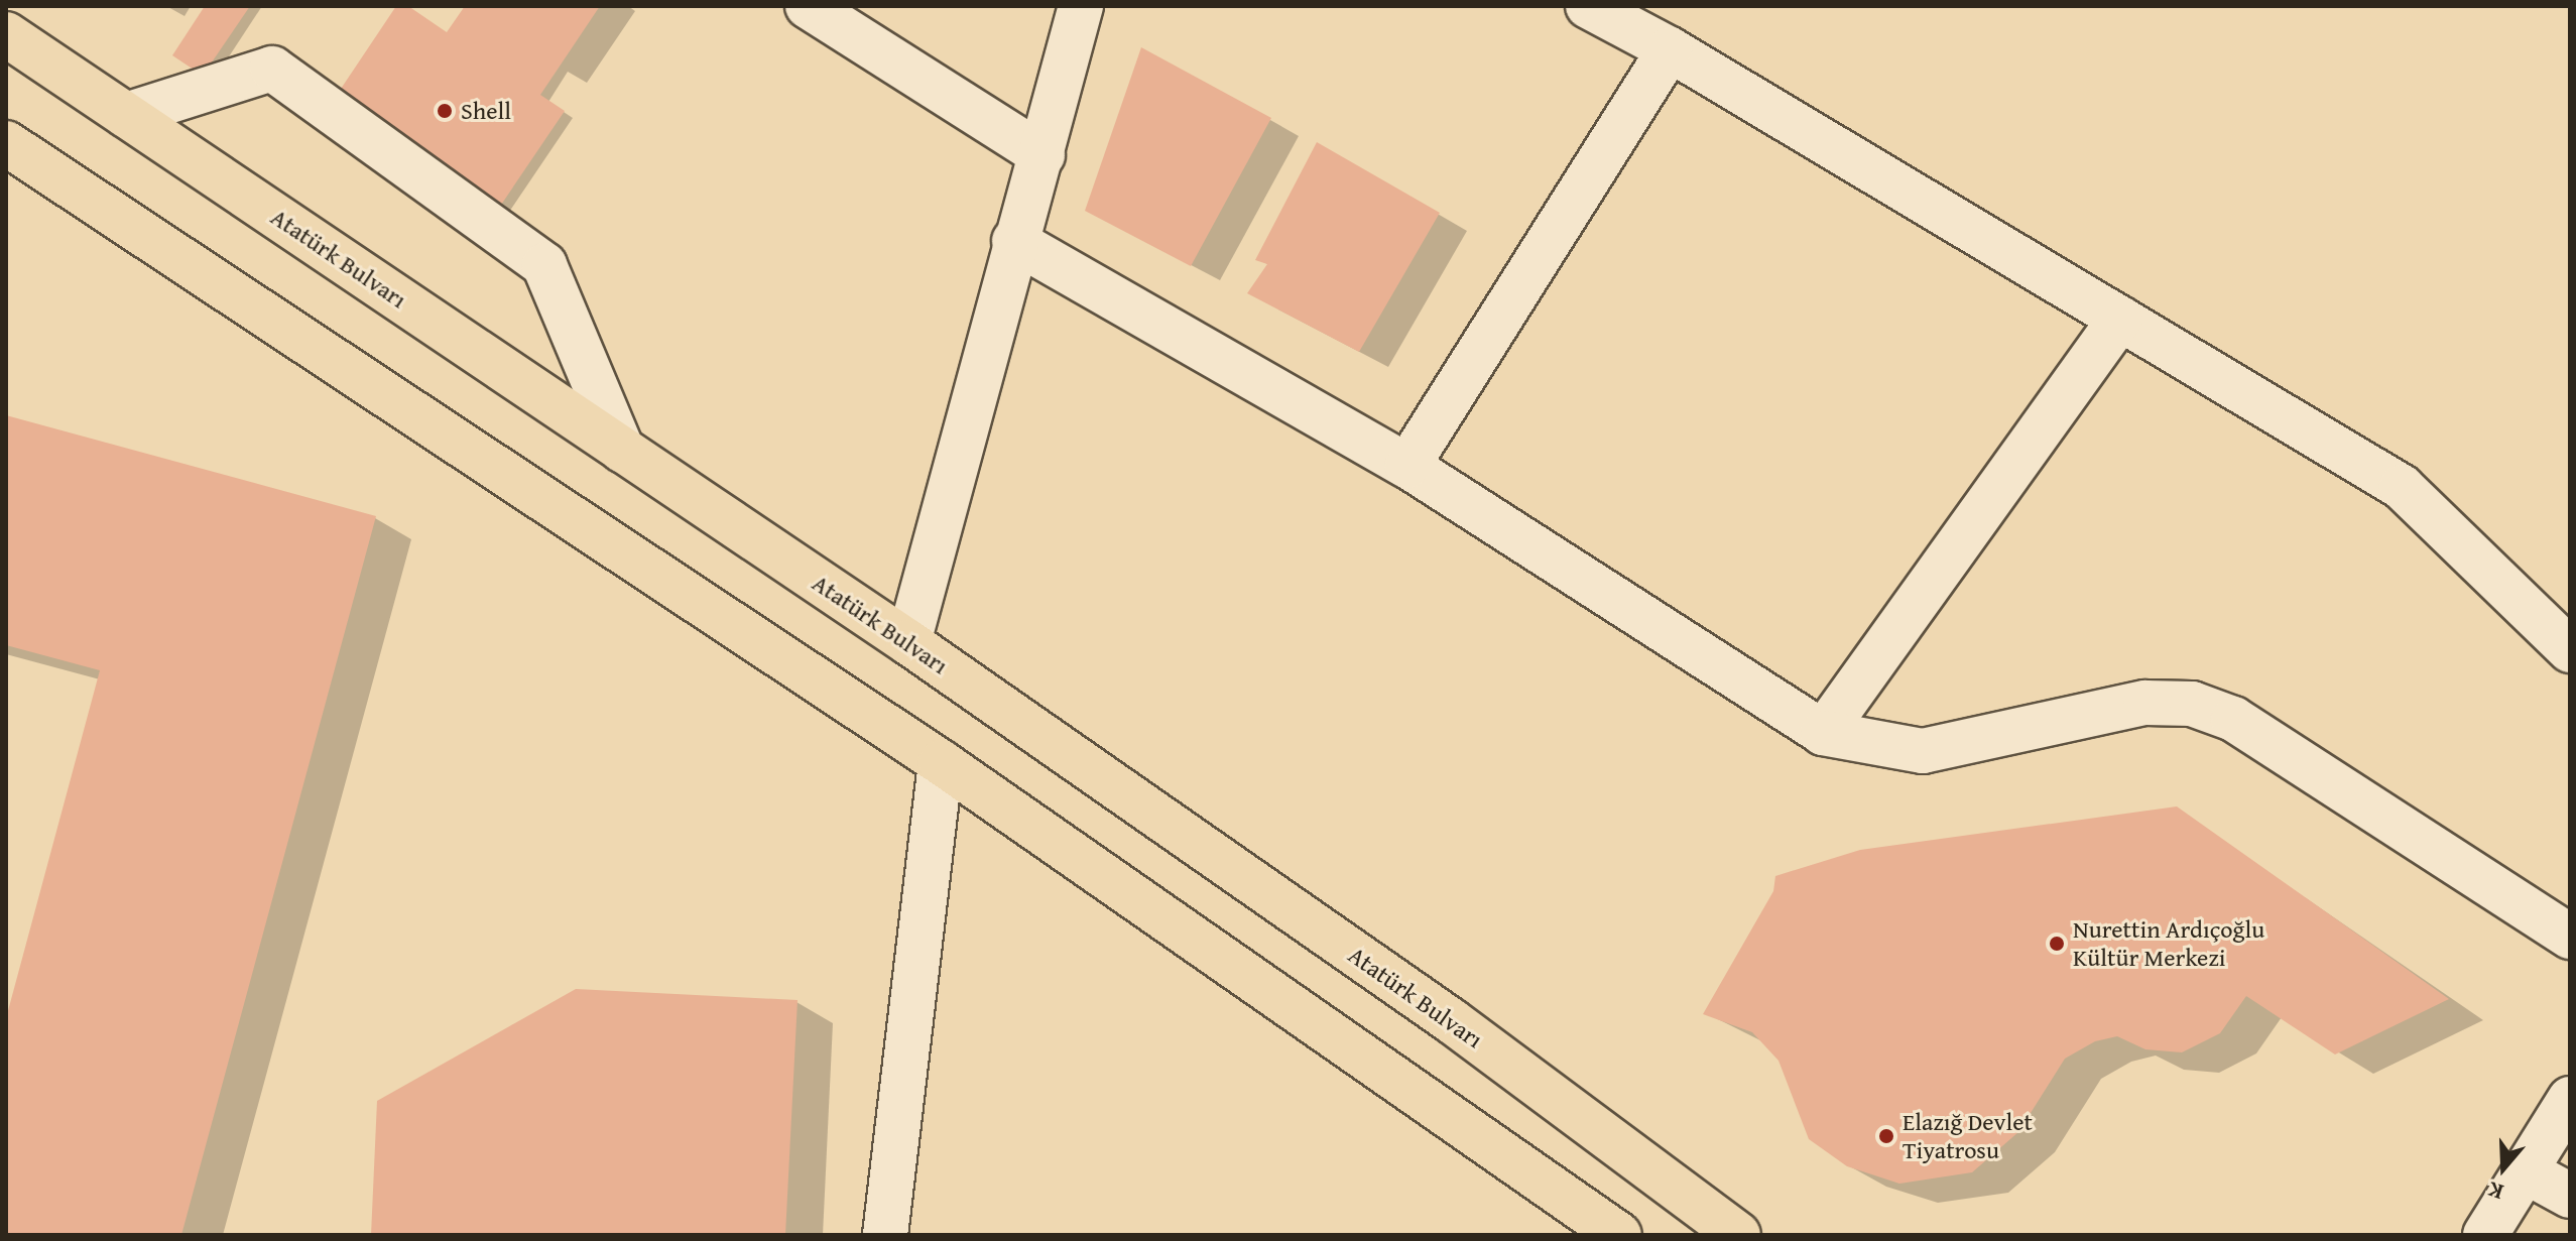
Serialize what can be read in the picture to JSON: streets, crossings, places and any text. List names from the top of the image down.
{
  "streets": {
    "main road": ["Atatürk Bulvarı"]
  },
  "places": ["Shell", "Nurettin Ardıçoğlu Kültür Merkezi", "Elazığ Devlet Tiyatrosu"],
  "north": "bottom"
}
